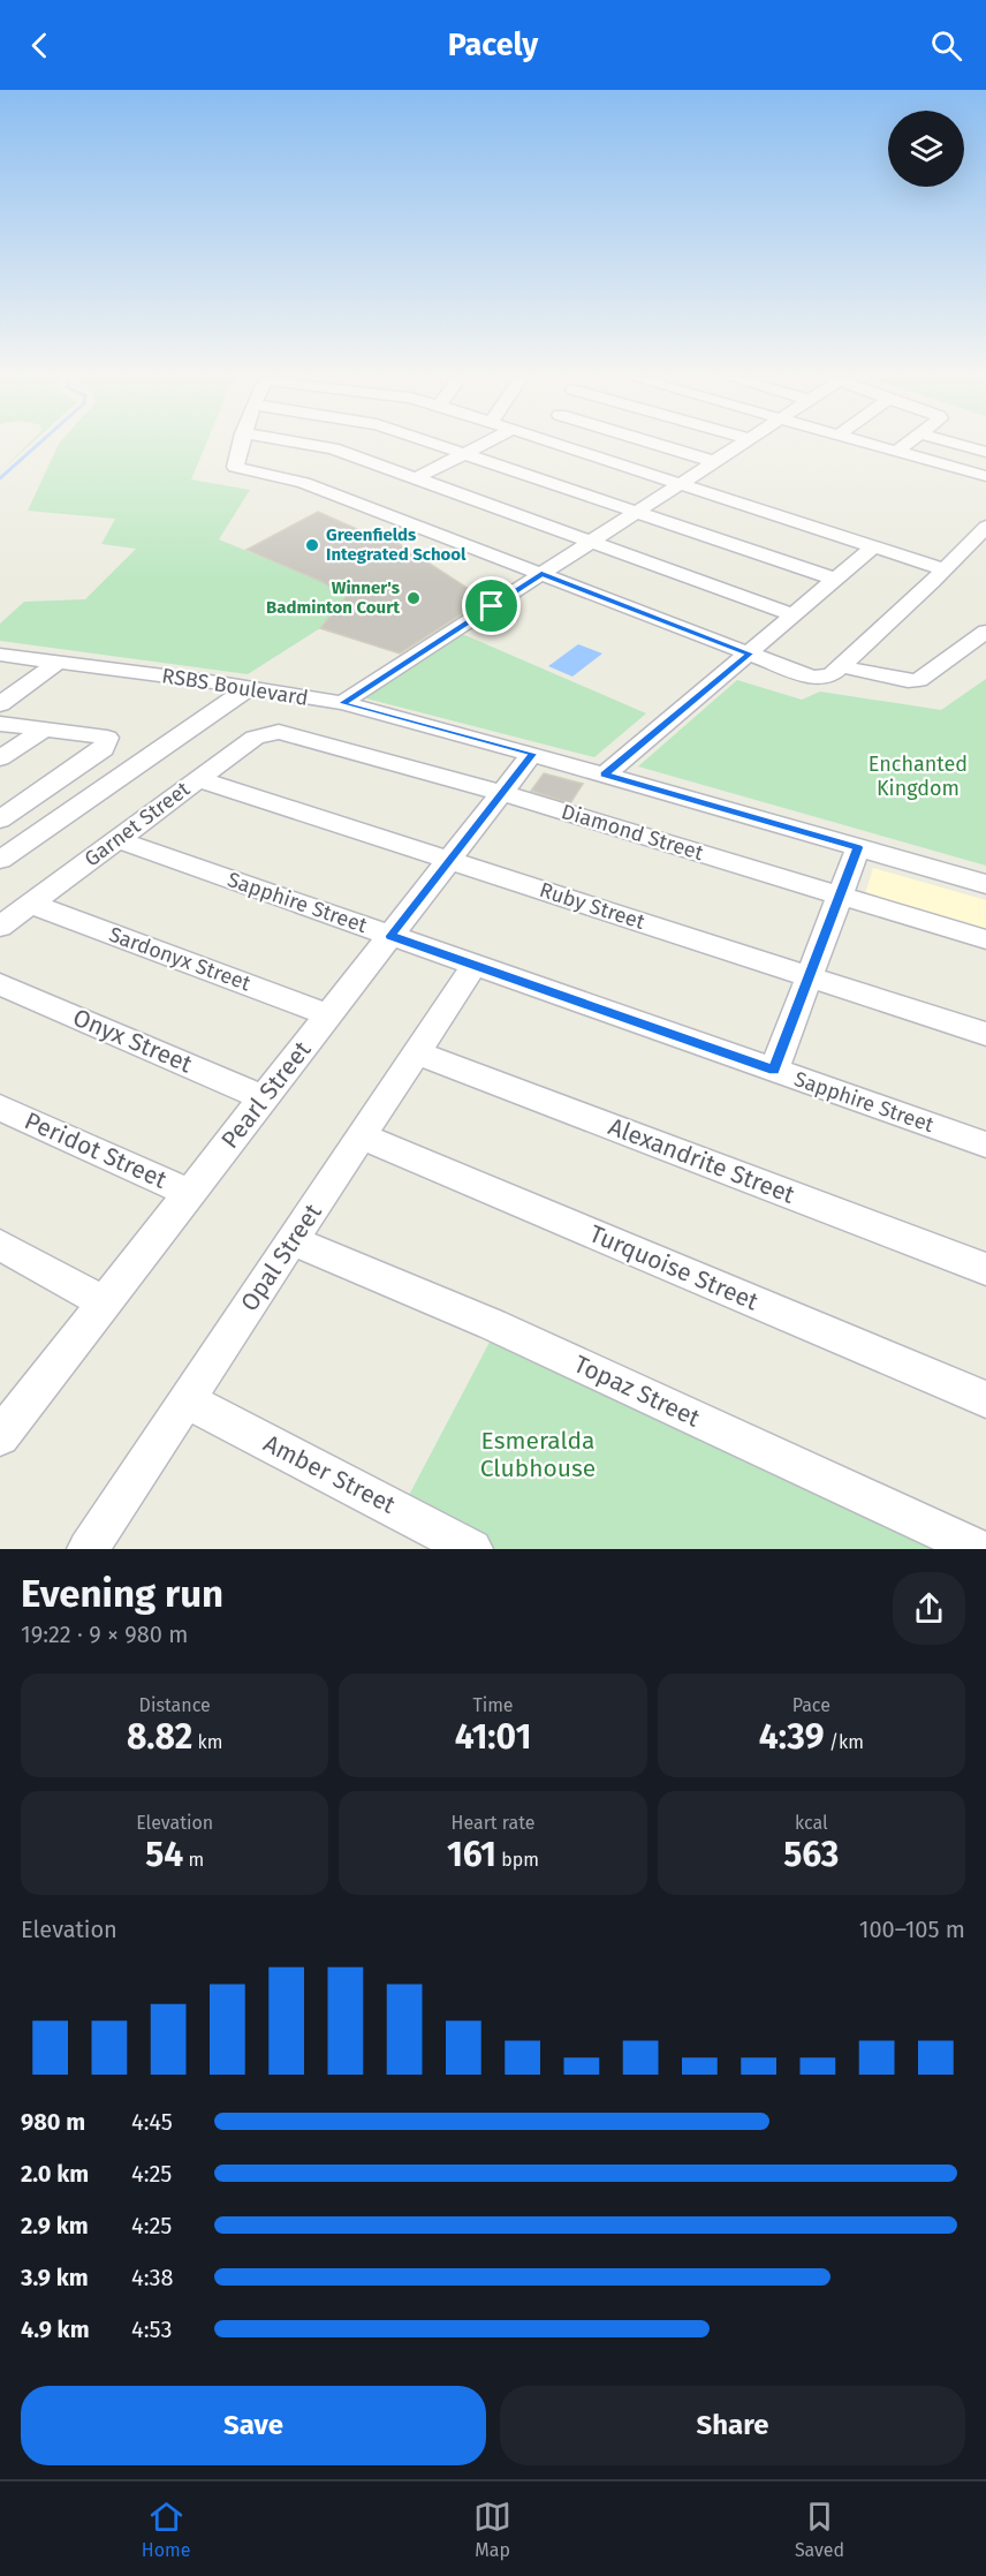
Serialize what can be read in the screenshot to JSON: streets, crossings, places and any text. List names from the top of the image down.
{
  "streets": {
    "street": [
      "RSBS Boulevard",
      "Garnet Street",
      "Diamond Street",
      "Sapphire Street",
      "Ruby Street",
      "Sardonyx Street",
      "Onyx Street",
      "Pearl Street",
      "Peridot Street",
      "Alexandrite Street",
      "Opal Street",
      "Turquoise Street",
      "Topaz Street",
      "Amber Street"
    ]
  },
  "crossings": [
    ["RSBS Boulevard", "Pearl Street"],
    ["Garnet Street", "Diamond Street"],
    ["Garnet Street", "Sapphire Street"],
    ["Garnet Street", "Ruby Street"],
    ["Garnet Street", "Sardonyx Street"],
    ["Diamond Street", "Pearl Street"],
    ["Sapphire Street", "Pearl Street"],
    ["Sapphire Street", "Opal Street"],
    ["Ruby Street", "Pearl Street"],
    ["Sardonyx Street", "Pearl Street"],
    ["Onyx Street", "Pearl Street"],
    ["Pearl Street", "Peridot Street"],
    ["Alexandrite Street", "Opal Street"],
    ["Opal Street", "Turquoise Street"],
    ["Opal Street", "Topaz Street"],
    ["Opal Street", "Amber Street"]
  ],
  "parks": ["Enchanted Kingdom", "Esmeralda Clubhouse"],
  "places": ["Greenfields Integrated School", "Winner's Badminton Court"],
  "page": {
    "header": "Pacely",
    "heading": ["Evening run", "19:22 · 9 × 980 m"],
    "stats": [
      ["Distance", "8.82 km"],
      ["Time", "41:01"],
      ["Pace", "4:39 /km"],
      ["Elevation", "54 m"],
      ["Heart rate", "161 bpm"],
      ["kcal", "563"]
    ],
    "chart": ["Elevation", "100–105 m"],
    "list": [
      {
        "name": "980 m",
        "note": "4:45"
      },
      {
        "name": "2.0 km",
        "note": "4:25"
      },
      {
        "name": "2.9 km",
        "note": "4:25"
      },
      {
        "name": "3.9 km",
        "note": "4:38"
      },
      {
        "name": "4.9 km",
        "note": "4:53"
      }
    ],
    "buttons": ["Save", "Share"],
    "tabs": ["Home", "Map", "Saved"]
  }
}
